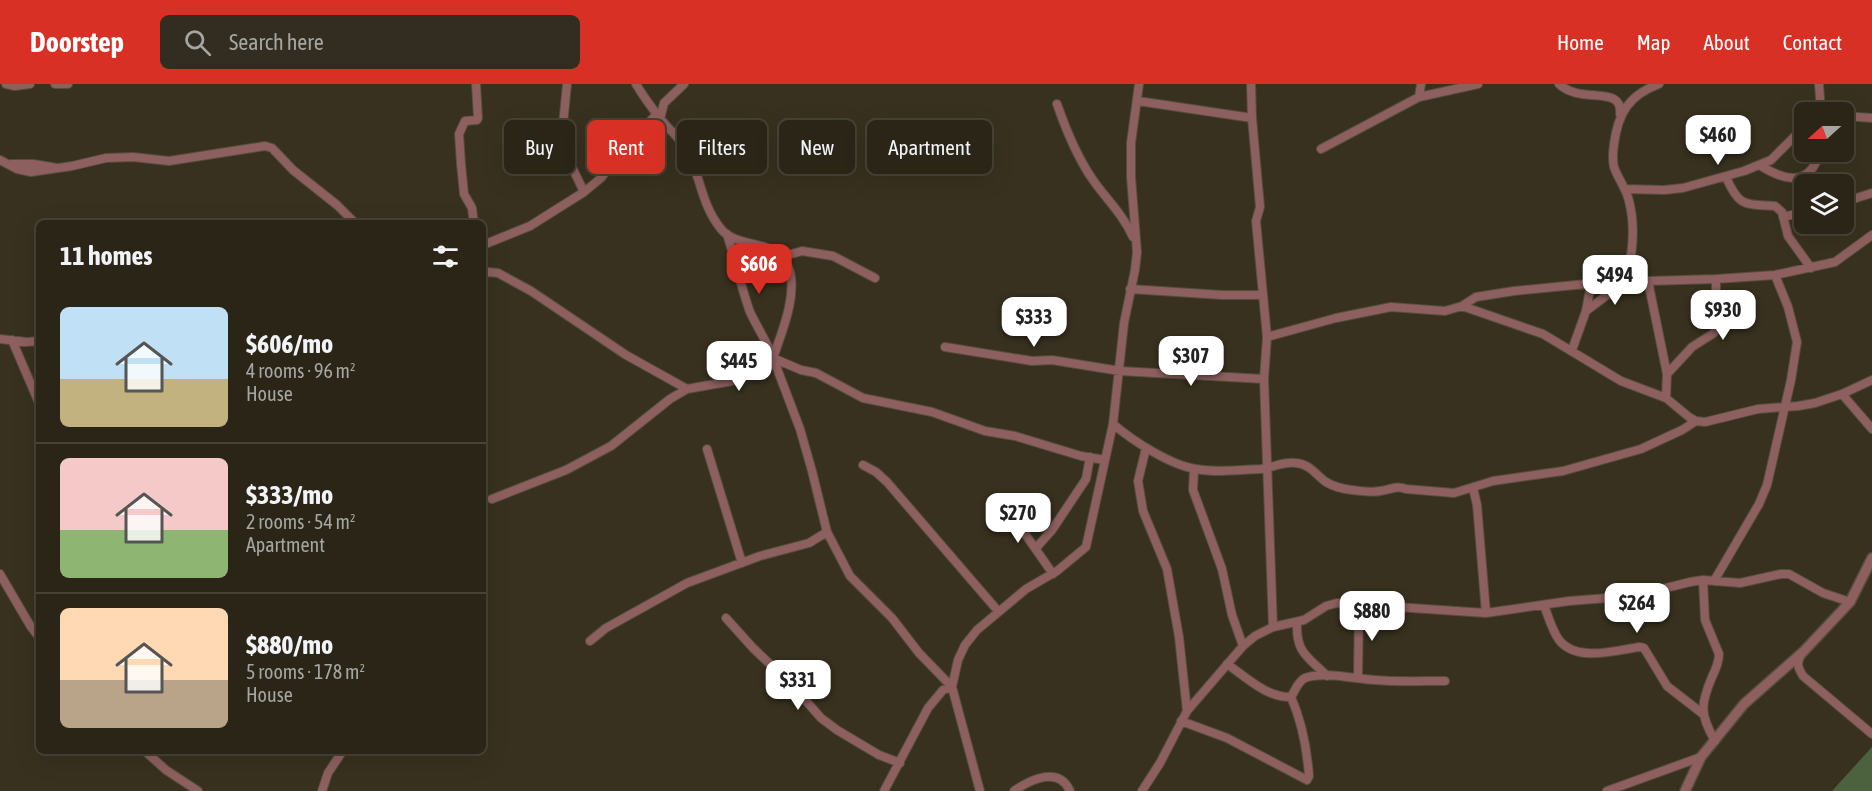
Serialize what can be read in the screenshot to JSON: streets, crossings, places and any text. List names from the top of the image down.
{
  "north": "left",
  "page": {
    "header": "Doorstep",
    "search": "Search here",
    "nav": [
      "Home",
      "Map",
      "About",
      "Contact"
    ],
    "price": [
      "$460",
      "$606",
      "$494",
      "$930",
      "$333",
      "$307",
      "$445",
      "$270",
      "$264",
      "$880",
      "$331"
    ],
    "chip": [
      "Buy",
      "Rent",
      "Filters",
      "New",
      "Apartment"
    ],
    "heading": "11 homes",
    "list": [
      {
        "name": "$606/mo",
        "note": "4 rooms · 96 m² · House"
      },
      {
        "name": "$333/mo",
        "note": "2 rooms · 54 m² · Apartment"
      },
      {
        "name": "$880/mo",
        "note": "5 rooms · 178 m² · House"
      }
    ]
  }
}
